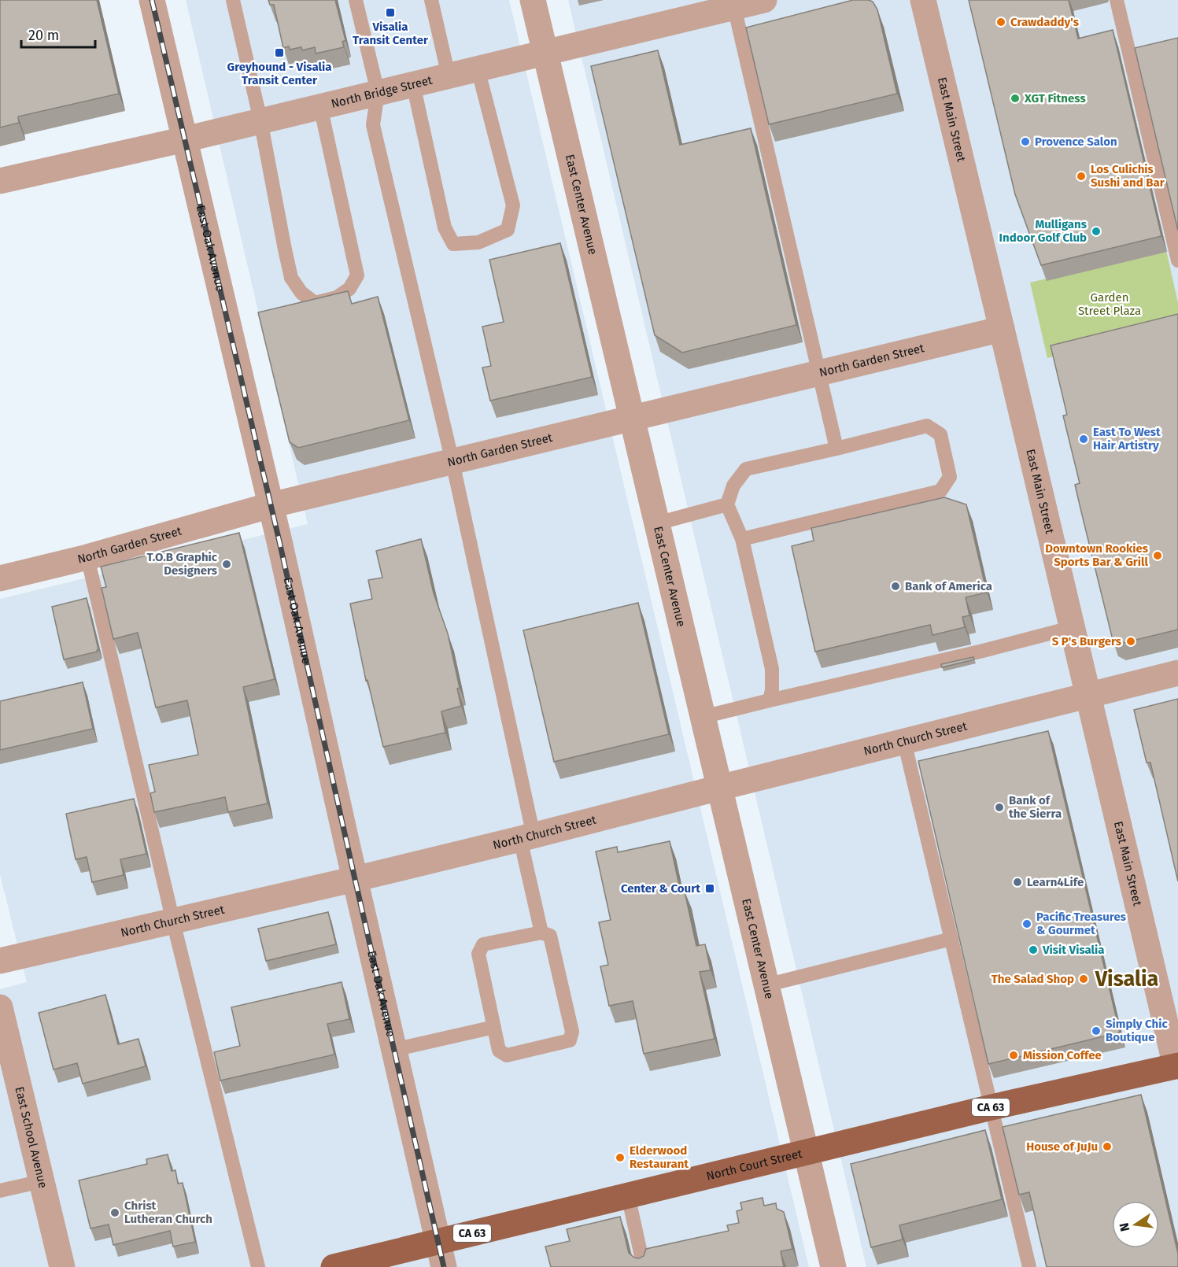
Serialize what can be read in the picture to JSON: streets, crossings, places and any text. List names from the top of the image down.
{
  "streets": {
    "main road": ["CA 63", "North Court Street"],
    "street": [
      "North Bridge Street",
      "East Main Street",
      "East Center Avenue",
      "East Oak Avenue",
      "North Garden Street",
      "North Church Street",
      "East School Avenue"
    ]
  },
  "crossings": [
    ["North Bridge Street", "East Center Avenue"],
    ["North Bridge Street", "East Oak Avenue"],
    ["East Main Street", "North Garden Street"],
    ["East Main Street", "North Church Street"],
    ["East Main Street", "North Court Street"],
    ["East Center Avenue", "North Garden Street"],
    ["East Center Avenue", "North Church Street"],
    ["East Center Avenue", "North Court Street"],
    ["East Oak Avenue", "North Garden Street"],
    ["East Oak Avenue", "North Church Street"],
    ["East Oak Avenue", "North Court Street"]
  ],
  "districts": ["Visalia"],
  "parks": ["Garden Street Plaza"],
  "places": {
    "transit": ["Visalia Transit Center", "Greyhound - Visalia Transit Center", "Center & Court"],
    "other": [
      "Crawdaddy's",
      "XGT Fitness",
      "Provence Salon",
      "Los Culichis Sushi and Bar",
      "Mulligans Indoor Golf Club",
      "East To West Hair Artistry",
      "Downtown Rookies Sports Bar & Grill",
      "T.O.B Graphic Designers",
      "Bank of America",
      "S P's Burgers",
      "Bank of the Sierra",
      "Learn4Life",
      "Pacific Treasures & Gourmet",
      "Visit Visalia",
      "The Salad Shop",
      "Simply Chic Boutique",
      "Mission Coffee",
      "House of JuJu",
      "Elderwood Restaurant",
      "Christ Lutheran Church"
    ]
  },
  "scale_bar": "20 m",
  "north": "left"
}
